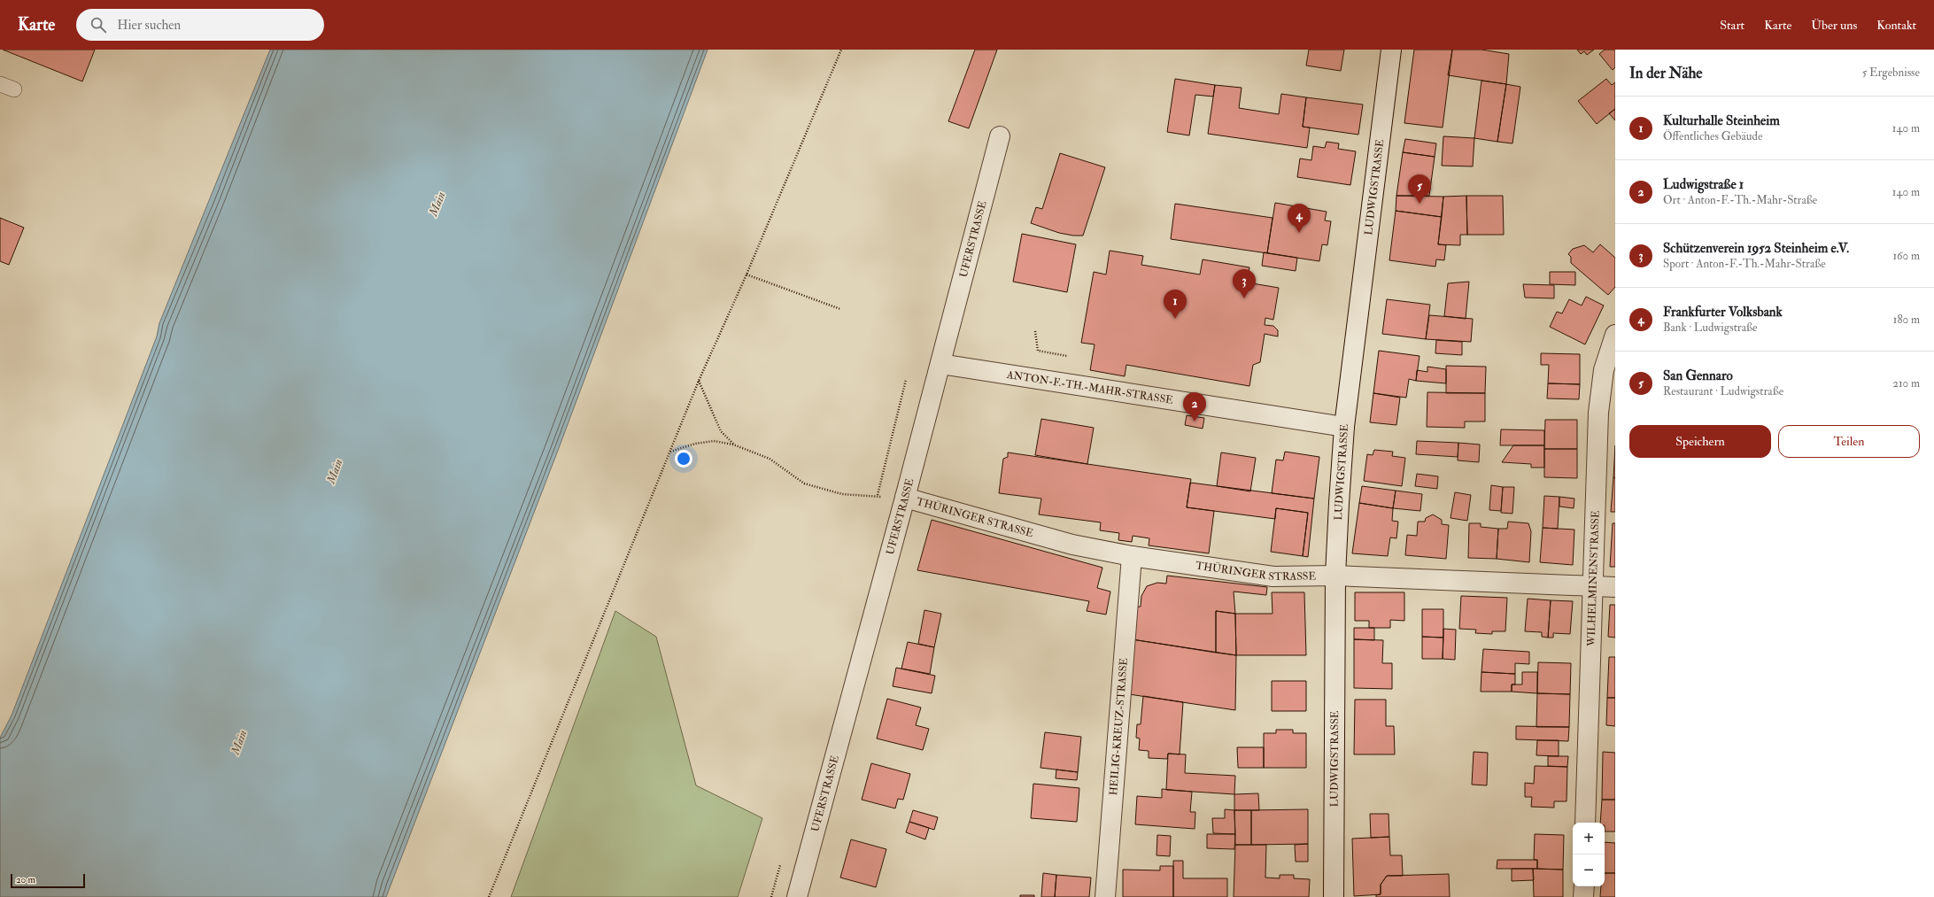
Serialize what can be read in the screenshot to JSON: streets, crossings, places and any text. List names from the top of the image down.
{
  "streets": {
    "street": [
      "LUDWIGSTRASSE",
      "UFERSTRASSE",
      "ANTON-F.-TH.-MAHR-STRASSE",
      "THÜRINGER STRASSE",
      "WILHELMINENSTRASSE",
      "HEILIG-KREUZ-STRASSE"
    ]
  },
  "crossings": [
    ["LUDWIGSTRASSE", "ANTON-F.-TH.-MAHR-STRASSE"],
    ["LUDWIGSTRASSE", "THÜRINGER STRASSE"],
    ["UFERSTRASSE", "ANTON-F.-TH.-MAHR-STRASSE"],
    ["UFERSTRASSE", "THÜRINGER STRASSE"],
    ["THÜRINGER STRASSE", "WILHELMINENSTRASSE"],
    ["THÜRINGER STRASSE", "HEILIG-KREUZ-STRASSE"]
  ],
  "water": ["Main"],
  "scale_bar": "20 m",
  "page": {
    "header": "Karte",
    "search": "Hier suchen",
    "nav": [
      "Start",
      "Karte",
      "Über uns",
      "Kontakt"
    ],
    "heading": ["In der Nähe", "5 Ergebnisse"],
    "list": [
      {
        "mark": "1",
        "name": "Kulturhalle Steinheim",
        "note": "Öffentliches Gebäude",
        "value": "140 m"
      },
      {
        "mark": "2",
        "name": "Ludwigstraße 1",
        "note": "Ort · Anton-F.-Th.-Mahr-Straße",
        "value": "140 m"
      },
      {
        "mark": "3",
        "name": "Schützenverein 1952 Steinheim e.V.",
        "note": "Sport · Anton-F.-Th.-Mahr-Straße",
        "value": "160 m"
      },
      {
        "mark": "4",
        "name": "Frankfurter Volksbank",
        "note": "Bank · Ludwigstraße",
        "value": "180 m"
      },
      {
        "mark": "5",
        "name": "San Gennaro",
        "note": "Restaurant · Ludwigstraße",
        "value": "210 m"
      }
    ],
    "pins": [
      "5",
      "4",
      "3",
      "1",
      "2"
    ],
    "buttons": ["Speichern", "Teilen"],
    "map_buttons": ["+", "−"],
    "scale": "20 m"
  }
}
